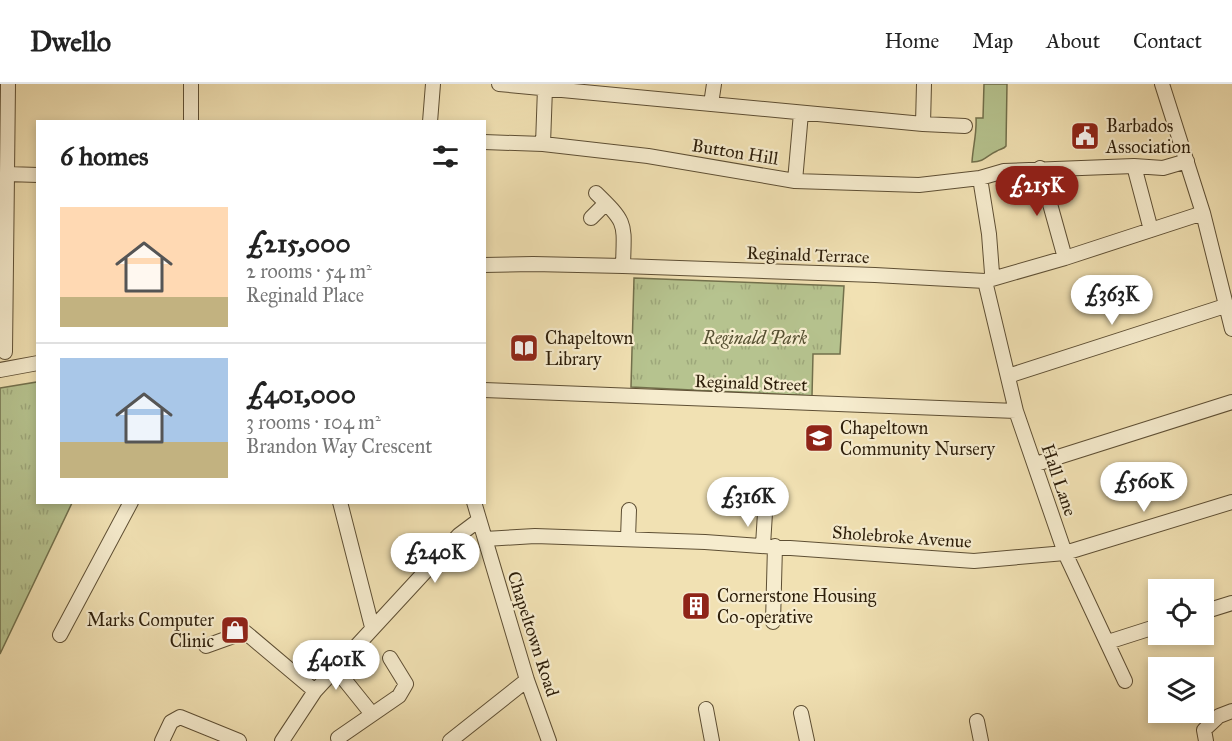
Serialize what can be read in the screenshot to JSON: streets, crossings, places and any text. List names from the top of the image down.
{
  "streets": {
    "street": [
      "Button Hill",
      "Reginald Terrace",
      "Reginald Street",
      "Hall Lane",
      "Sholebroke Avenue",
      "Chapeltown Road"
    ]
  },
  "crossings": [
    ["Button Hill", "Hall Lane"],
    ["Reginald Terrace", "Hall Lane"],
    ["Reginald Street", "Hall Lane"],
    ["Hall Lane", "Sholebroke Avenue"],
    ["Sholebroke Avenue", "Chapeltown Road"]
  ],
  "parks": ["Reginald Park"],
  "places": {
    "public building": ["Barbados Association"],
    "library": ["Chapeltown Library"],
    "school or university": ["Chapeltown Community Nursery"],
    "building": ["Cornerstone Housing Co-operative"],
    "shop": ["Marks Computer Clinic"]
  },
  "page": {
    "header": "Dwello",
    "nav": [
      "Home",
      "Map",
      "About",
      "Contact"
    ],
    "heading": "6 homes",
    "price": [
      "£215K",
      "£363K",
      "£560K",
      "£316K",
      "£240K",
      "£401K"
    ],
    "list": [
      {
        "name": "£215,000",
        "note": "2 rooms · 54 m² · Reginald Place"
      },
      {
        "name": "£401,000",
        "note": "3 rooms · 104 m² · Brandon Way Crescent"
      }
    ]
  }
}
